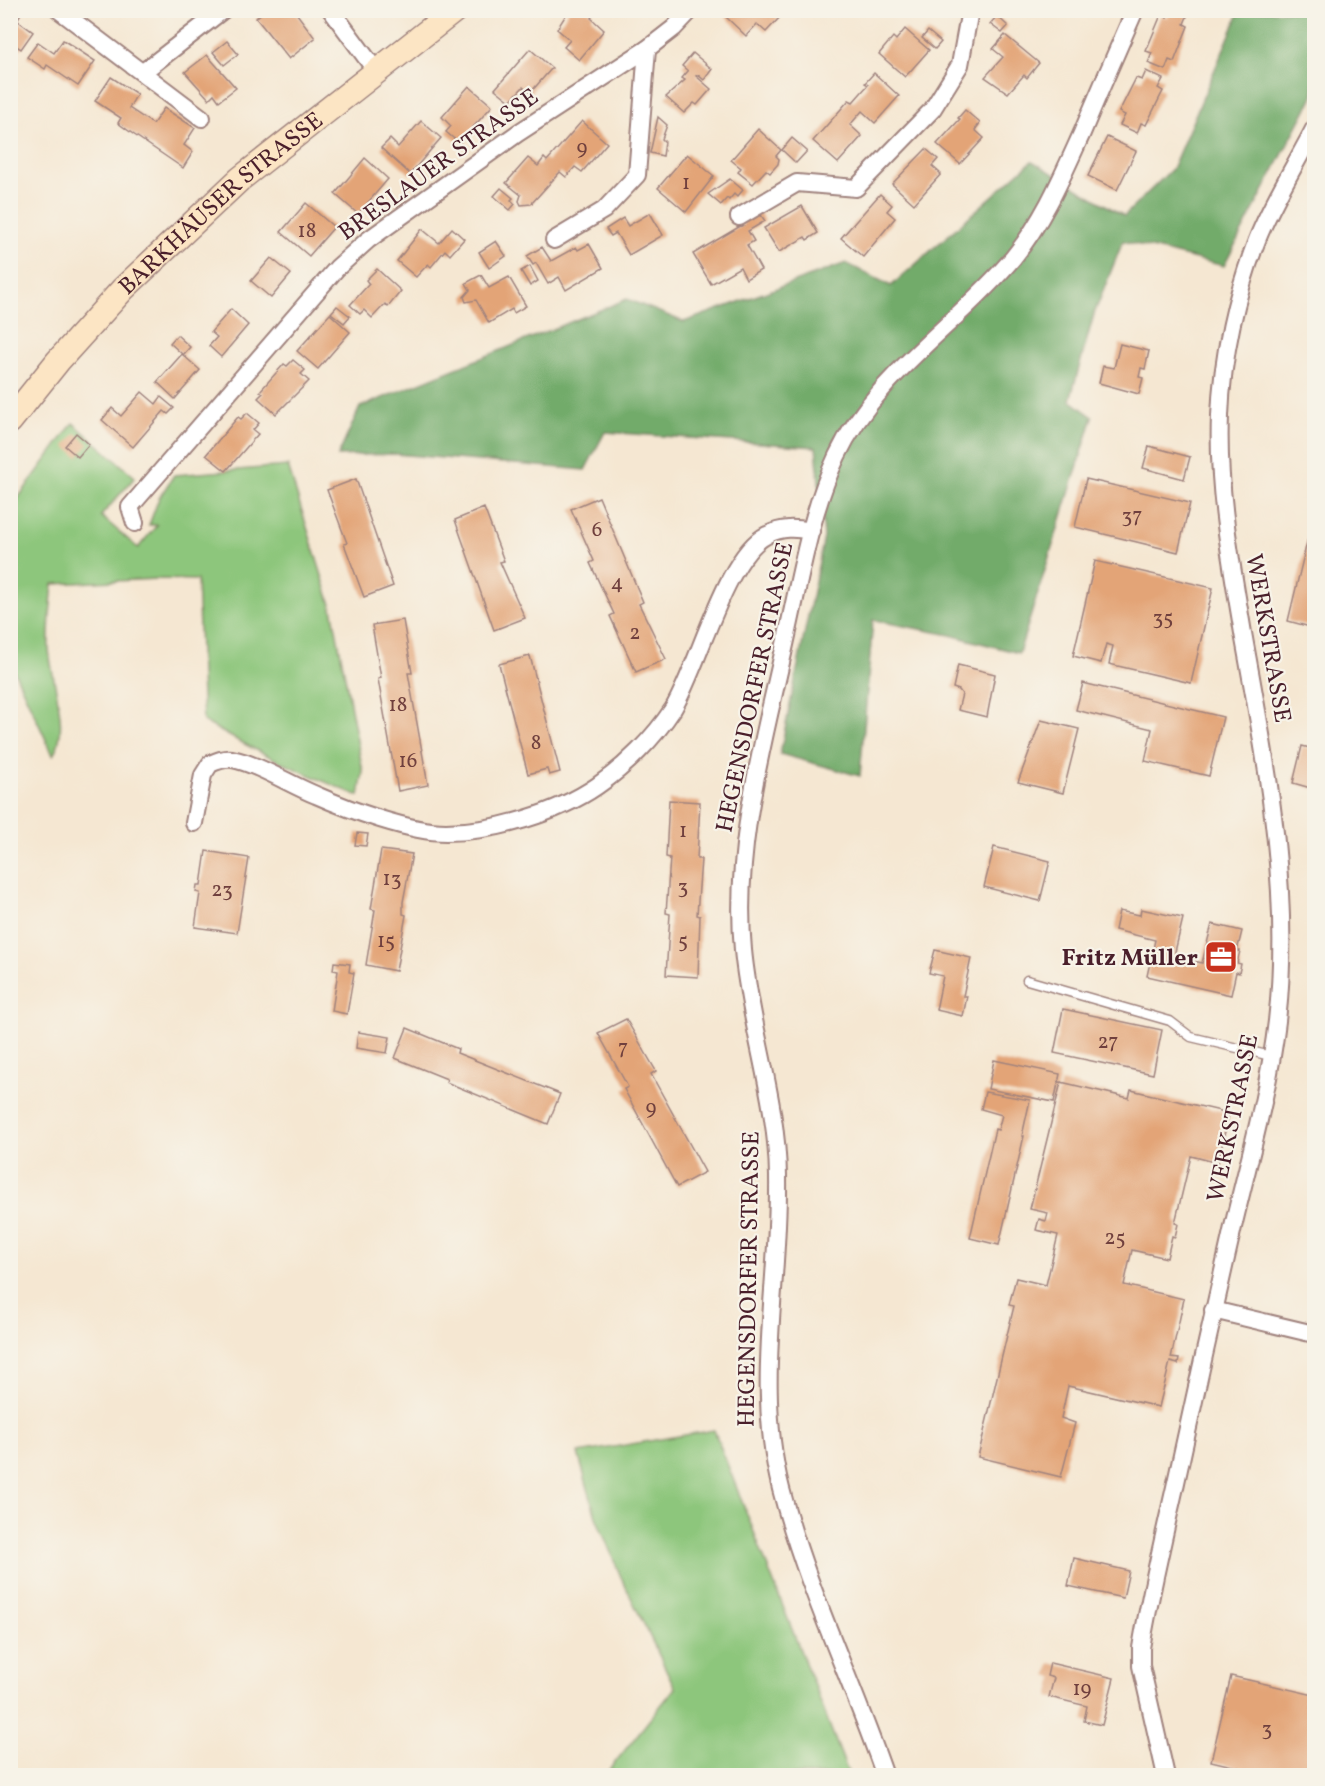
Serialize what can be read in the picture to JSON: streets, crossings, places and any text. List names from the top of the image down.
{
  "streets": {
    "street": [
      "BRESLAUER STRASSE",
      "BARKHÄUSER STRASSE",
      "WERKSTRASSE",
      "HEGENSDORFER STRASSE"
    ]
  },
  "places": {
    "office": ["Fritz Müller"]
  },
  "house_numbers": [
    "9",
    "1",
    "18",
    "37",
    "6",
    "4",
    "35",
    "2",
    "18",
    "8",
    "16",
    "1",
    "13",
    "3",
    "23",
    "15",
    "5",
    "27",
    "7",
    "9",
    "25",
    "19",
    "3"
  ]
}
